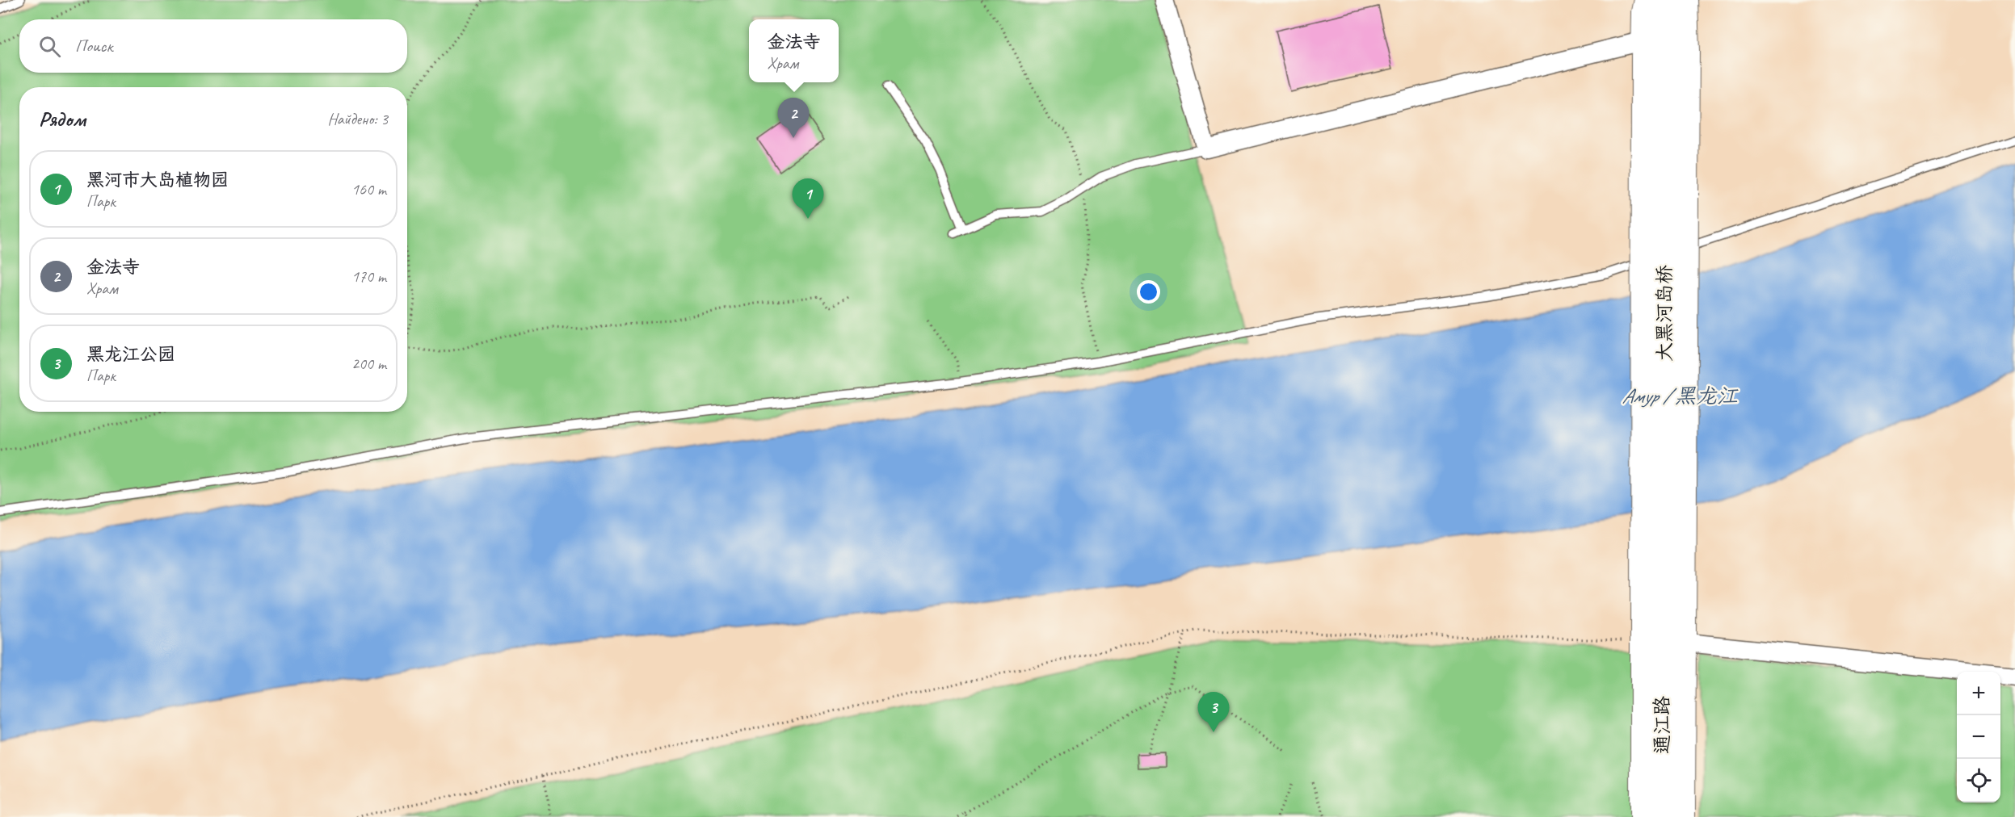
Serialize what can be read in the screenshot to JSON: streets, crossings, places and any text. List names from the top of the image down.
{
  "streets": {
    "main road": ["大黑河岛桥", "通江路"]
  },
  "crossings": [
    ["大黑河岛桥", "通江路"]
  ],
  "water": ["Амур / 黑龙江"],
  "page": {
    "popup": ["金法寺", "Храм"],
    "search": "Поиск",
    "heading": ["Рядом", "Найдено: 3"],
    "pins": ["2", "1", "3"],
    "list": [
      {
        "mark": "1",
        "name": "黑河市大岛植物园",
        "note": "Парк",
        "value": "160 m"
      },
      {
        "mark": "2",
        "name": "金法寺",
        "note": "Храм",
        "value": "170 m"
      },
      {
        "mark": "3",
        "name": "黑龙江公园",
        "note": "Парк",
        "value": "200 m"
      }
    ],
    "map_buttons": ["+", "−"]
  }
}
